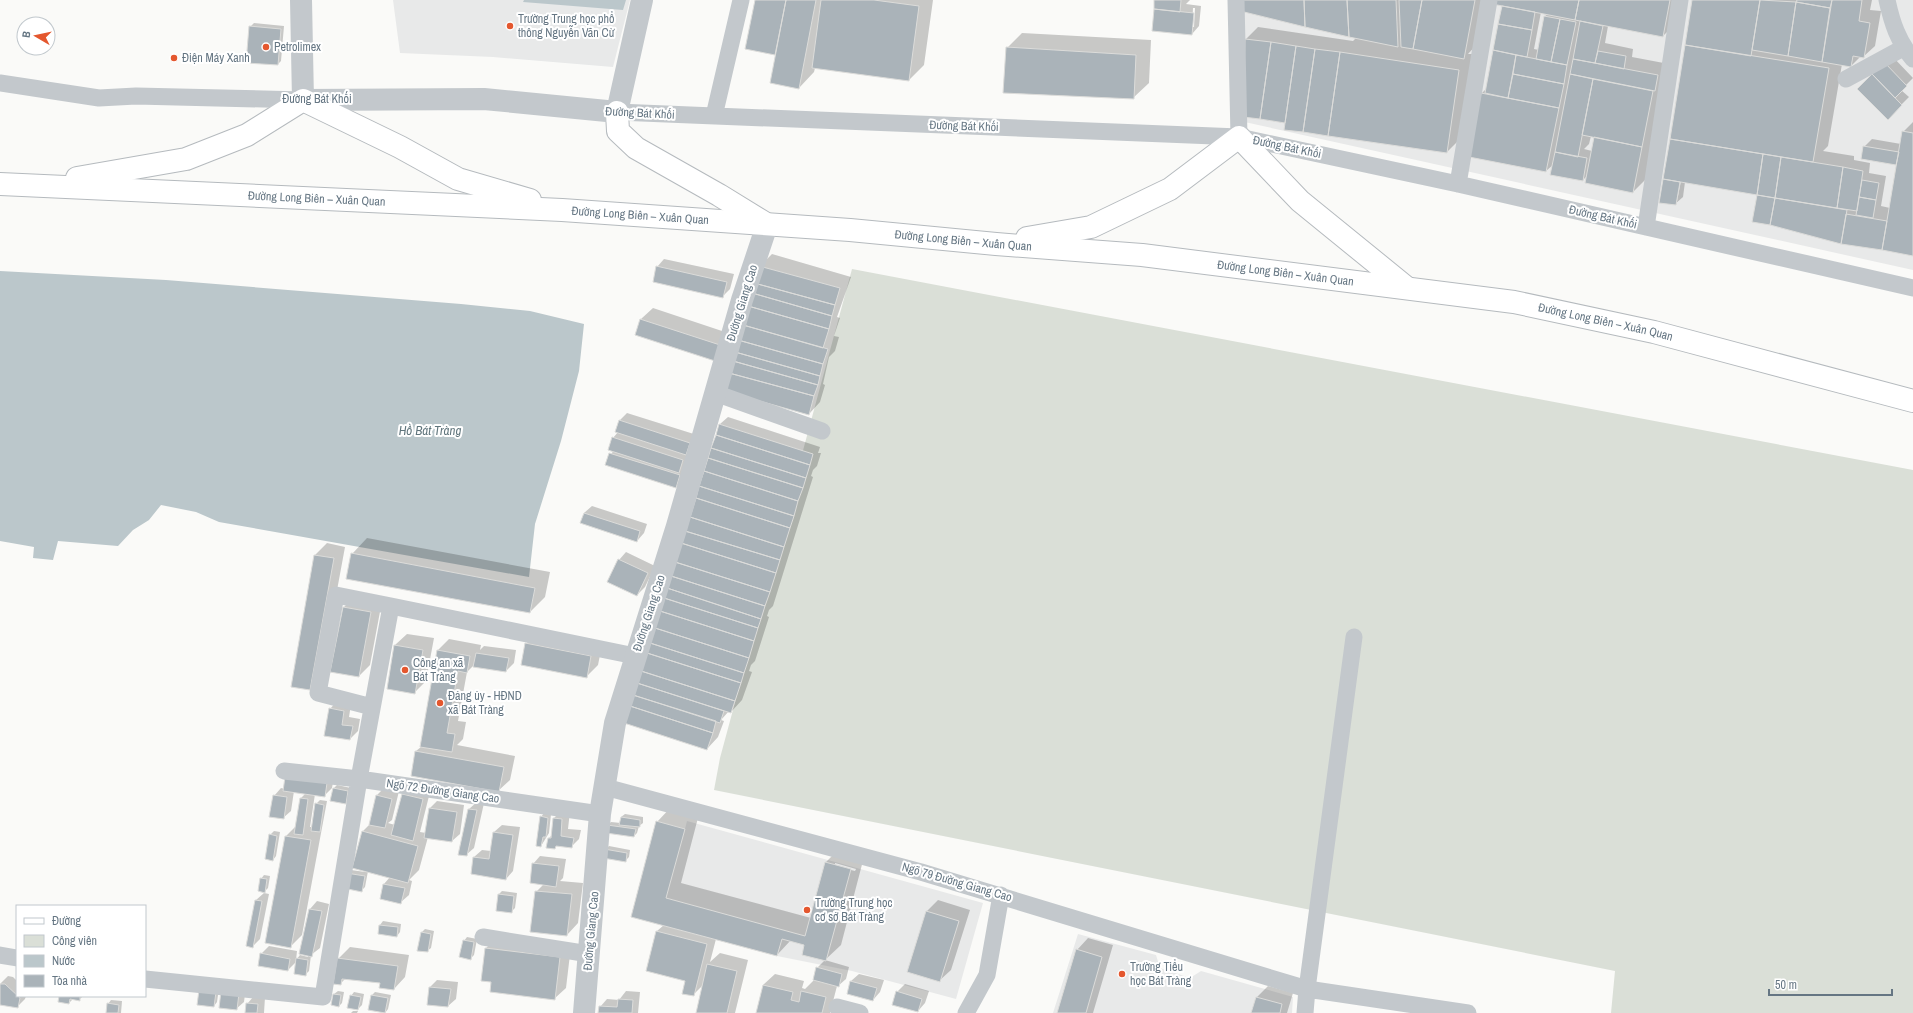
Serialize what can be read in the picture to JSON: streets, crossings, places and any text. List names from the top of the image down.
{
  "streets": {
    "main road": ["Đường Long Biên – Xuân Quan"],
    "street": [
      "Đường Bát Khối",
      "Đường Giang Cao",
      "Ngõ 72 Đường Giang Cao",
      "Ngõ 79 Đường Giang Cao"
    ]
  },
  "crossings": [
    ["Đường Long Biên – Xuân Quan", "Đường Giang Cao"],
    ["Đường Giang Cao", "Ngõ 72 Đường Giang Cao"],
    ["Đường Giang Cao", "Ngõ 79 Đường Giang Cao"]
  ],
  "water": ["Hồ Bát Tràng"],
  "places": [
    "Trường Trung học phổ thông Nguyễn Văn Cừ",
    "Petrolimex",
    "Điện Máy Xanh",
    "Công an xã Bát Tràng",
    "Đảng ủy - HĐND xã Bát Tràng",
    "Trường Trung học cơ sở Bát Tràng",
    "Trường Tiểu học Bát Tràng"
  ],
  "legend": [
    "Đường",
    "Công viên",
    "Nước",
    "Tòa nhà"
  ],
  "scale_bar": "50 m",
  "north": "left"
}
